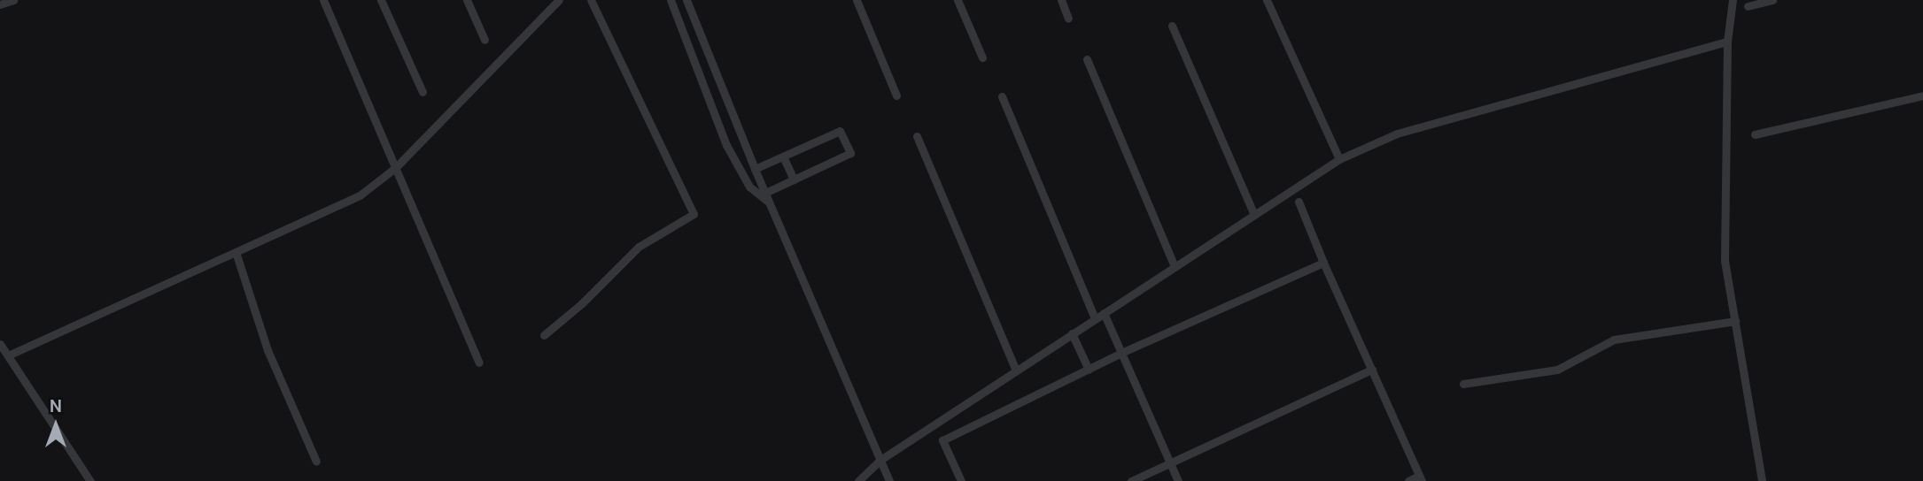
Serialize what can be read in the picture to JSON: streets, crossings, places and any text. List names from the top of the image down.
{
  "north": "top"
}
